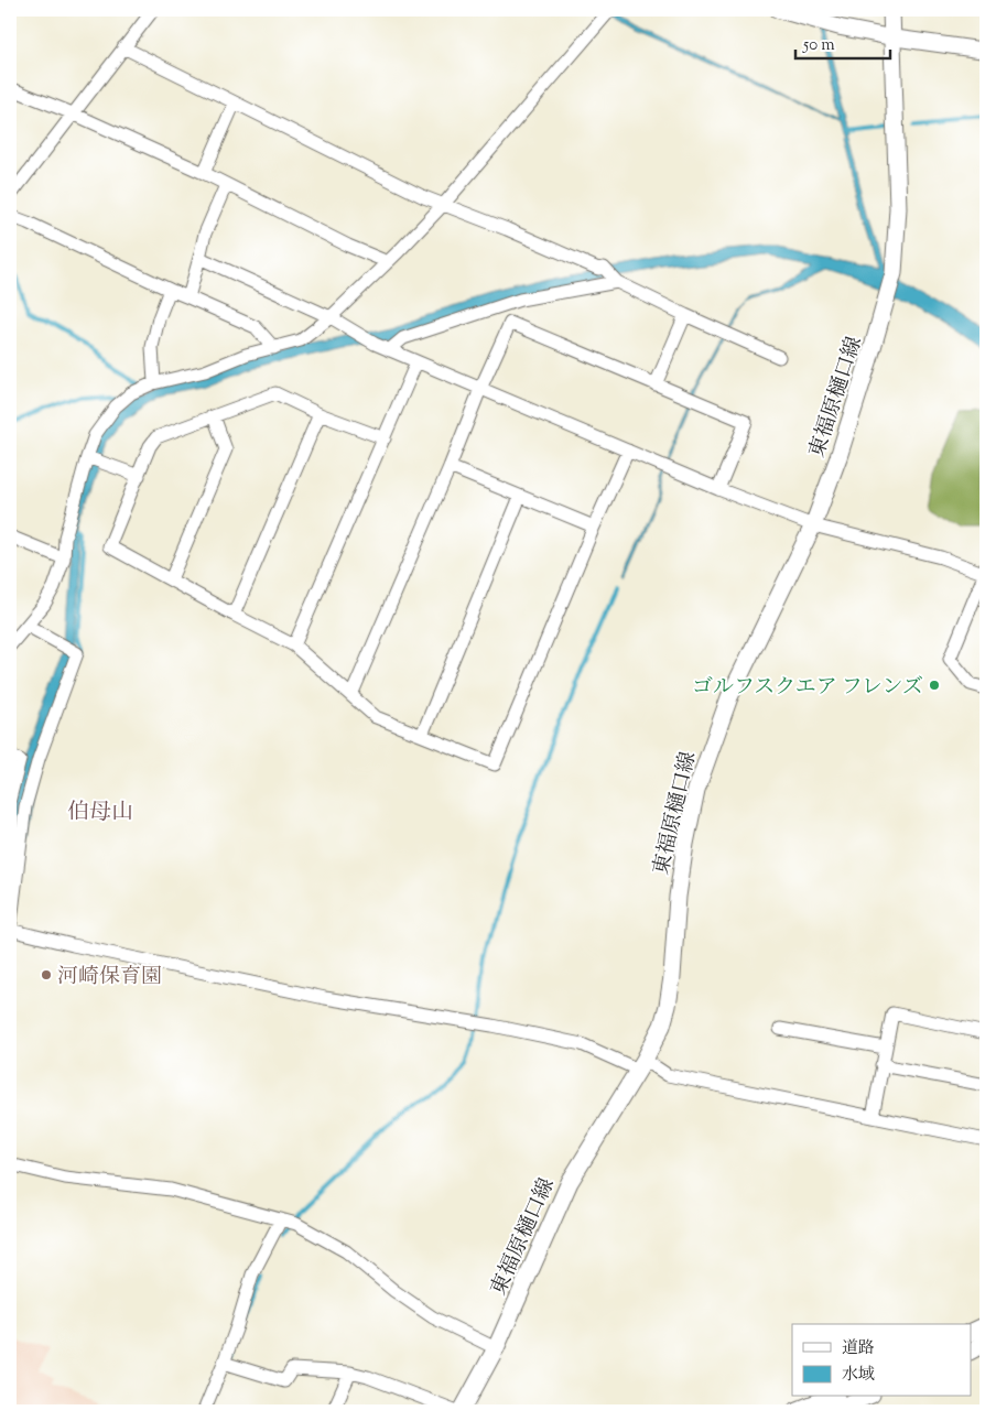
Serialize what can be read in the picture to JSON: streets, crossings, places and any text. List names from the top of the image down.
{
  "streets": {
    "main road": ["東福原樋口線"]
  },
  "districts": ["伯母山"],
  "places": ["ゴルフスクエア フレンズ", "河崎保育園"],
  "legend": ["道路", "水域"],
  "scale_bar": "50 m"
}
